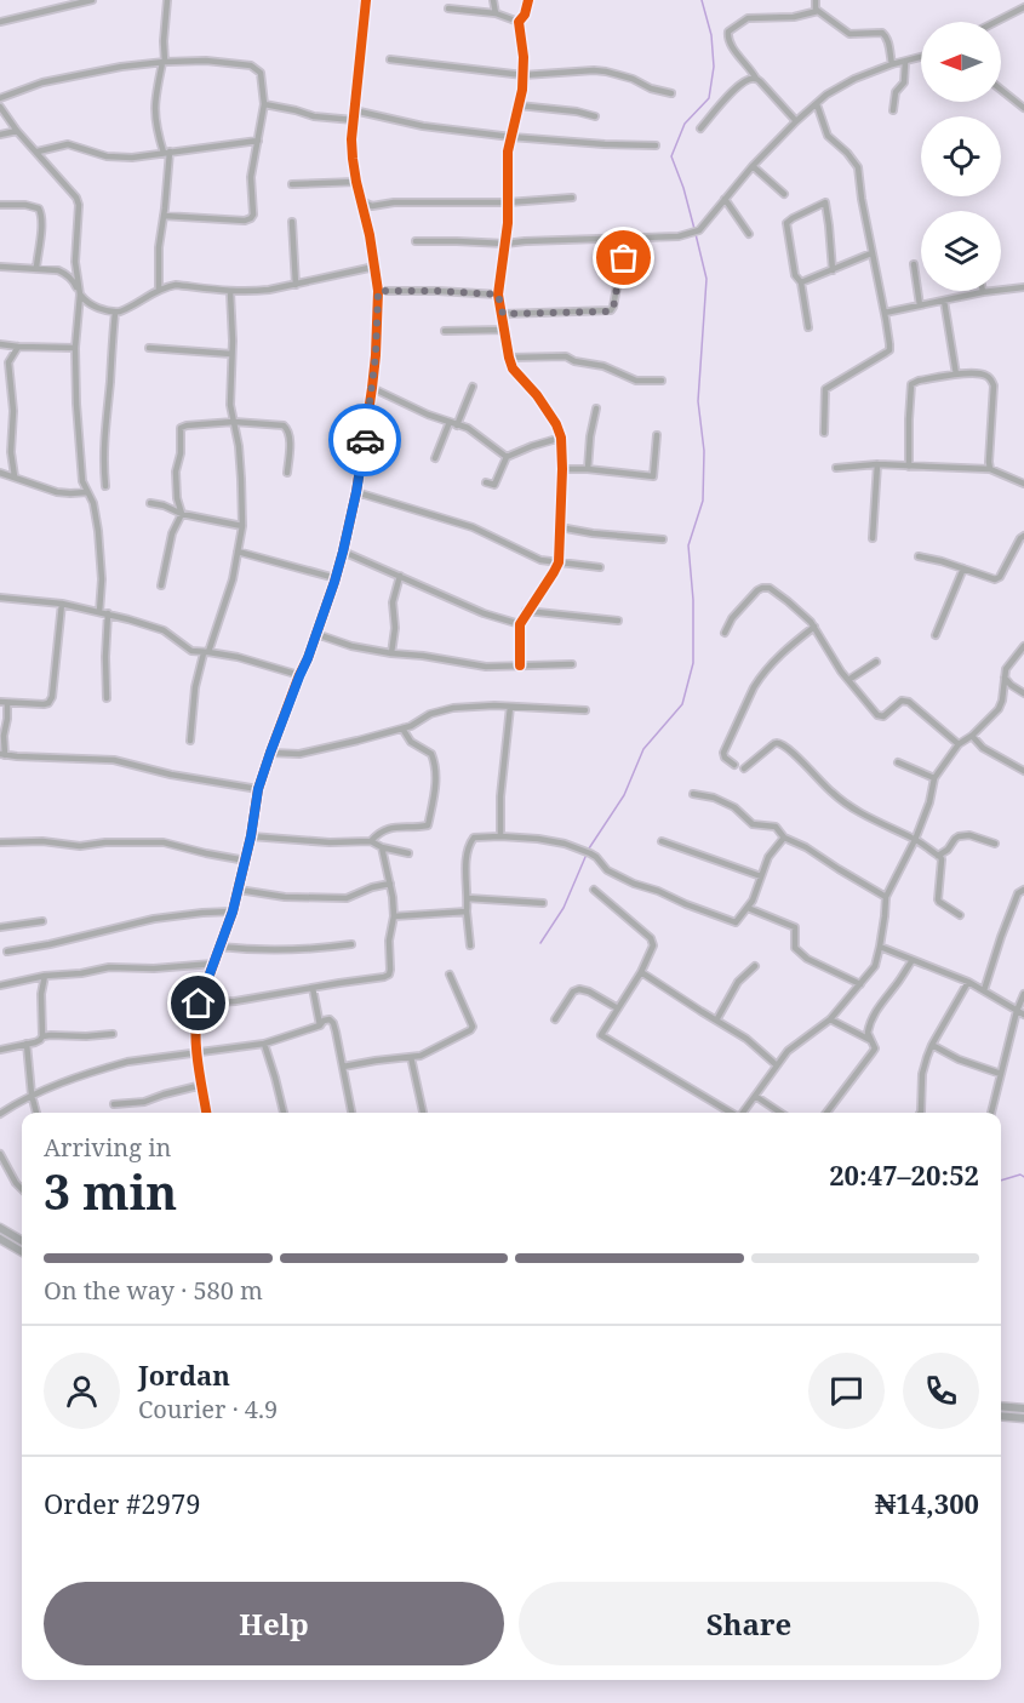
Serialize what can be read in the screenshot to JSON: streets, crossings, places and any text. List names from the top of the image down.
{
  "north": "left",
  "page": {
    "heading": ["3 min", "Arriving in", "20:47–20:52"],
    "panel": [
      "Jordan",
      "Courier · 4.9",
      "Order #2979",
      "₦14,300"
    ],
    "bar": "On the way · 580 m",
    "buttons": ["Help", "Share"]
  }
}
